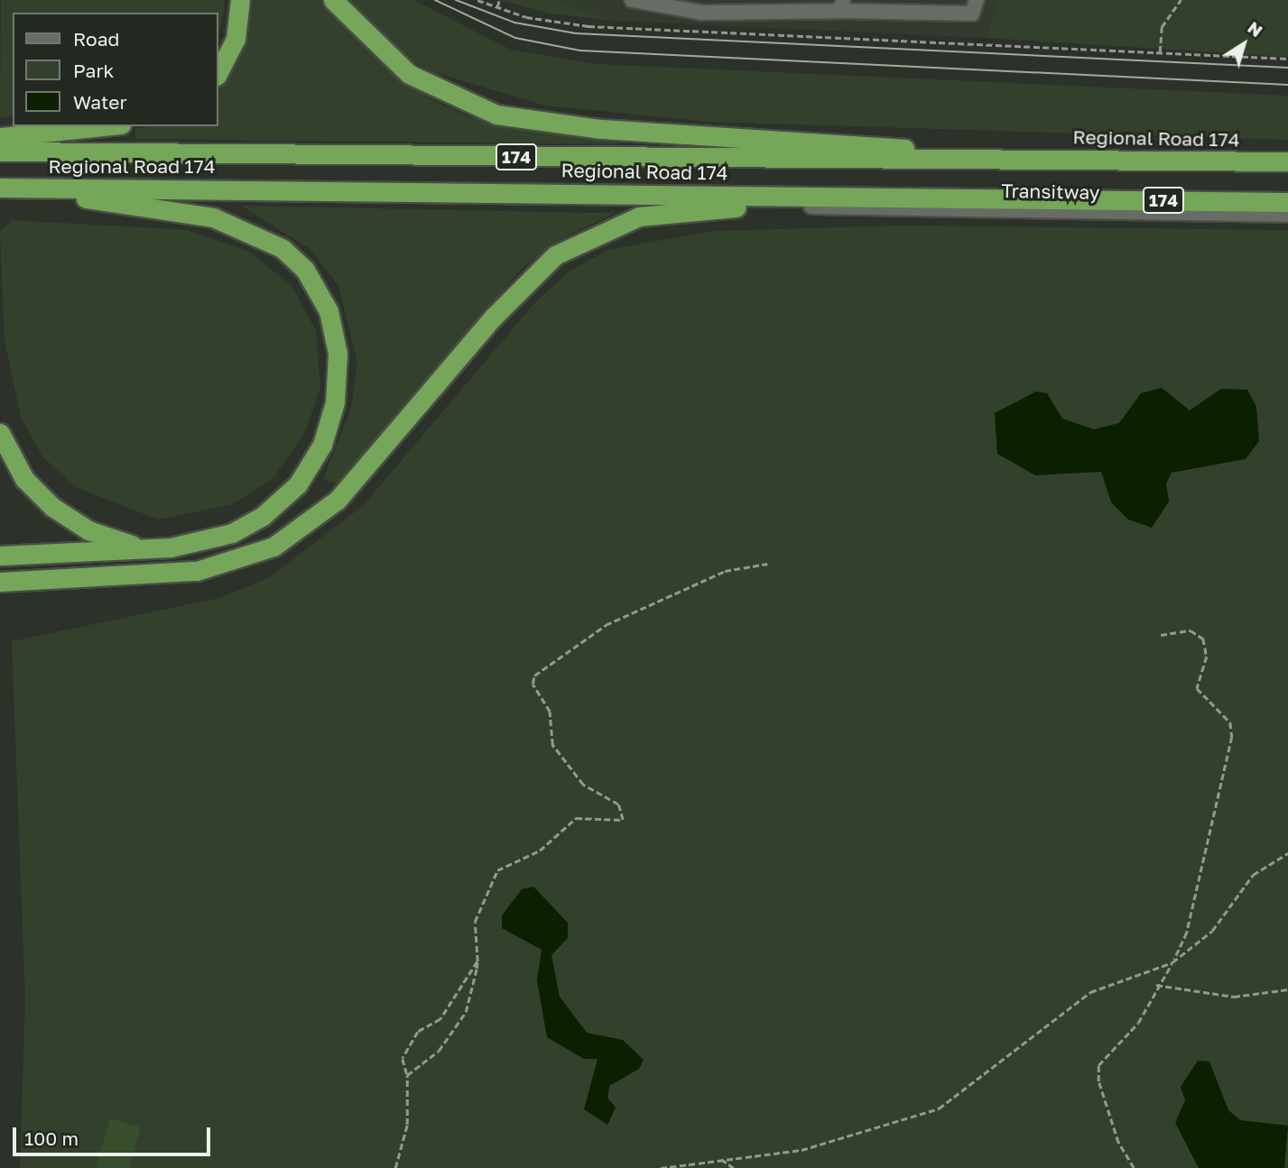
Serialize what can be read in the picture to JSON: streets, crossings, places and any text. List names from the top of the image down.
{
  "streets": {
    "highway": ["Regional Road 174", "174"],
    "lane": ["Transitway"]
  },
  "legend": ["Road", "Park", "Water"],
  "scale_bar": "100 m",
  "north": "top right"
}
